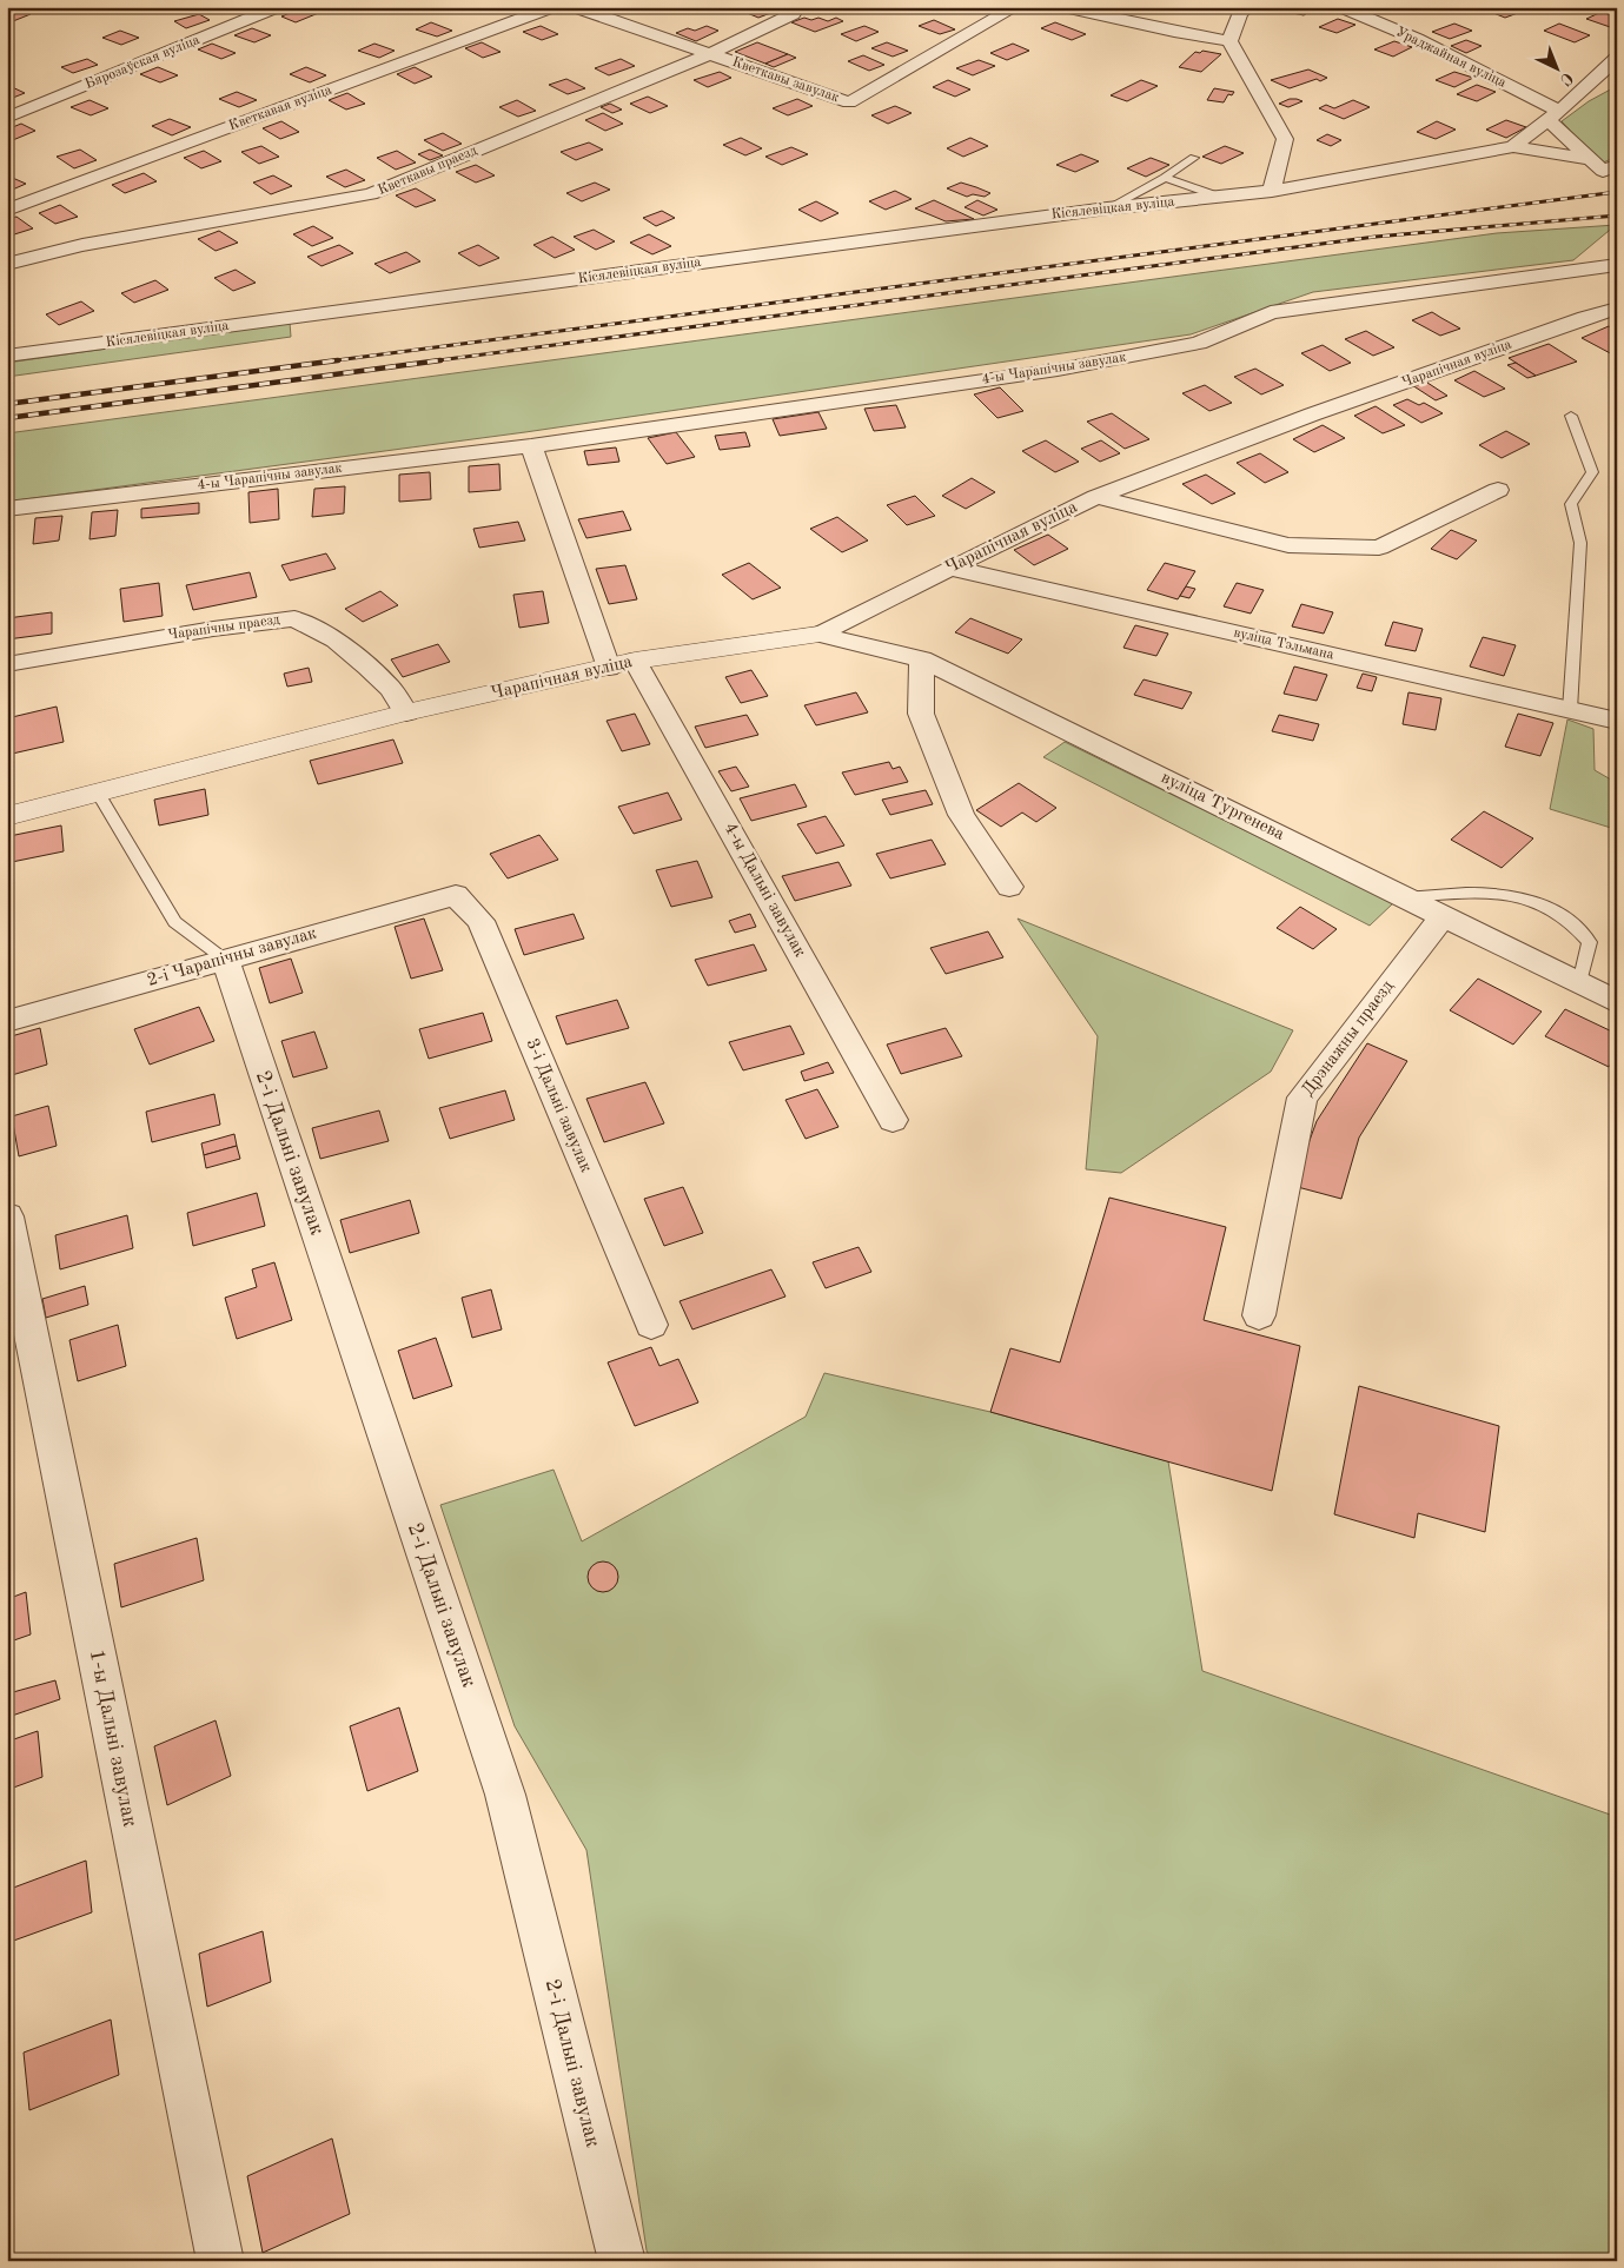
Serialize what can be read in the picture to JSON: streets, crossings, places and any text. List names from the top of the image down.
{
  "streets": {
    "street": [
      "Ураджайная вуліца",
      "Бярозаўская вуліца",
      "Кветкавы завулак",
      "Кветкавая вуліца",
      "Кветкавы праезд",
      "Кісялевіцкая вуліца",
      "Чарапічная вуліца",
      "4-ы Чарапічны завулак",
      "Чарапічны праезд",
      "вуліца Тэльмана",
      "вуліца Тургенева",
      "4-ы Дальні завулак",
      "2-і Чарапічны завулак",
      "Дрэнажны праезд",
      "3-і Дальні завулак",
      "2-і Дальні завулак",
      "1-ы Дальні завулак"
    ]
  },
  "crossings": [
    ["Ураджайная вуліца", "Кісялевіцкая вуліца"],
    ["Кветкавы завулак", "Кветкавы праезд"],
    ["Чарапічная вуліца", "4-ы Чарапічны завулак"],
    ["Чарапічная вуліца", "Чарапічны праезд"],
    ["Чарапічная вуліца", "вуліца Тэльмана"],
    ["Чарапічная вуліца", "вуліца Тургенева"],
    ["Чарапічная вуліца", "4-ы Дальні завулак"],
    ["вуліца Тургенева", "Дрэнажны праезд"],
    ["2-і Чарапічны завулак", "3-і Дальні завулак"],
    ["2-і Чарапічны завулак", "2-і Дальні завулак"]
  ],
  "north": "bottom right"
}
